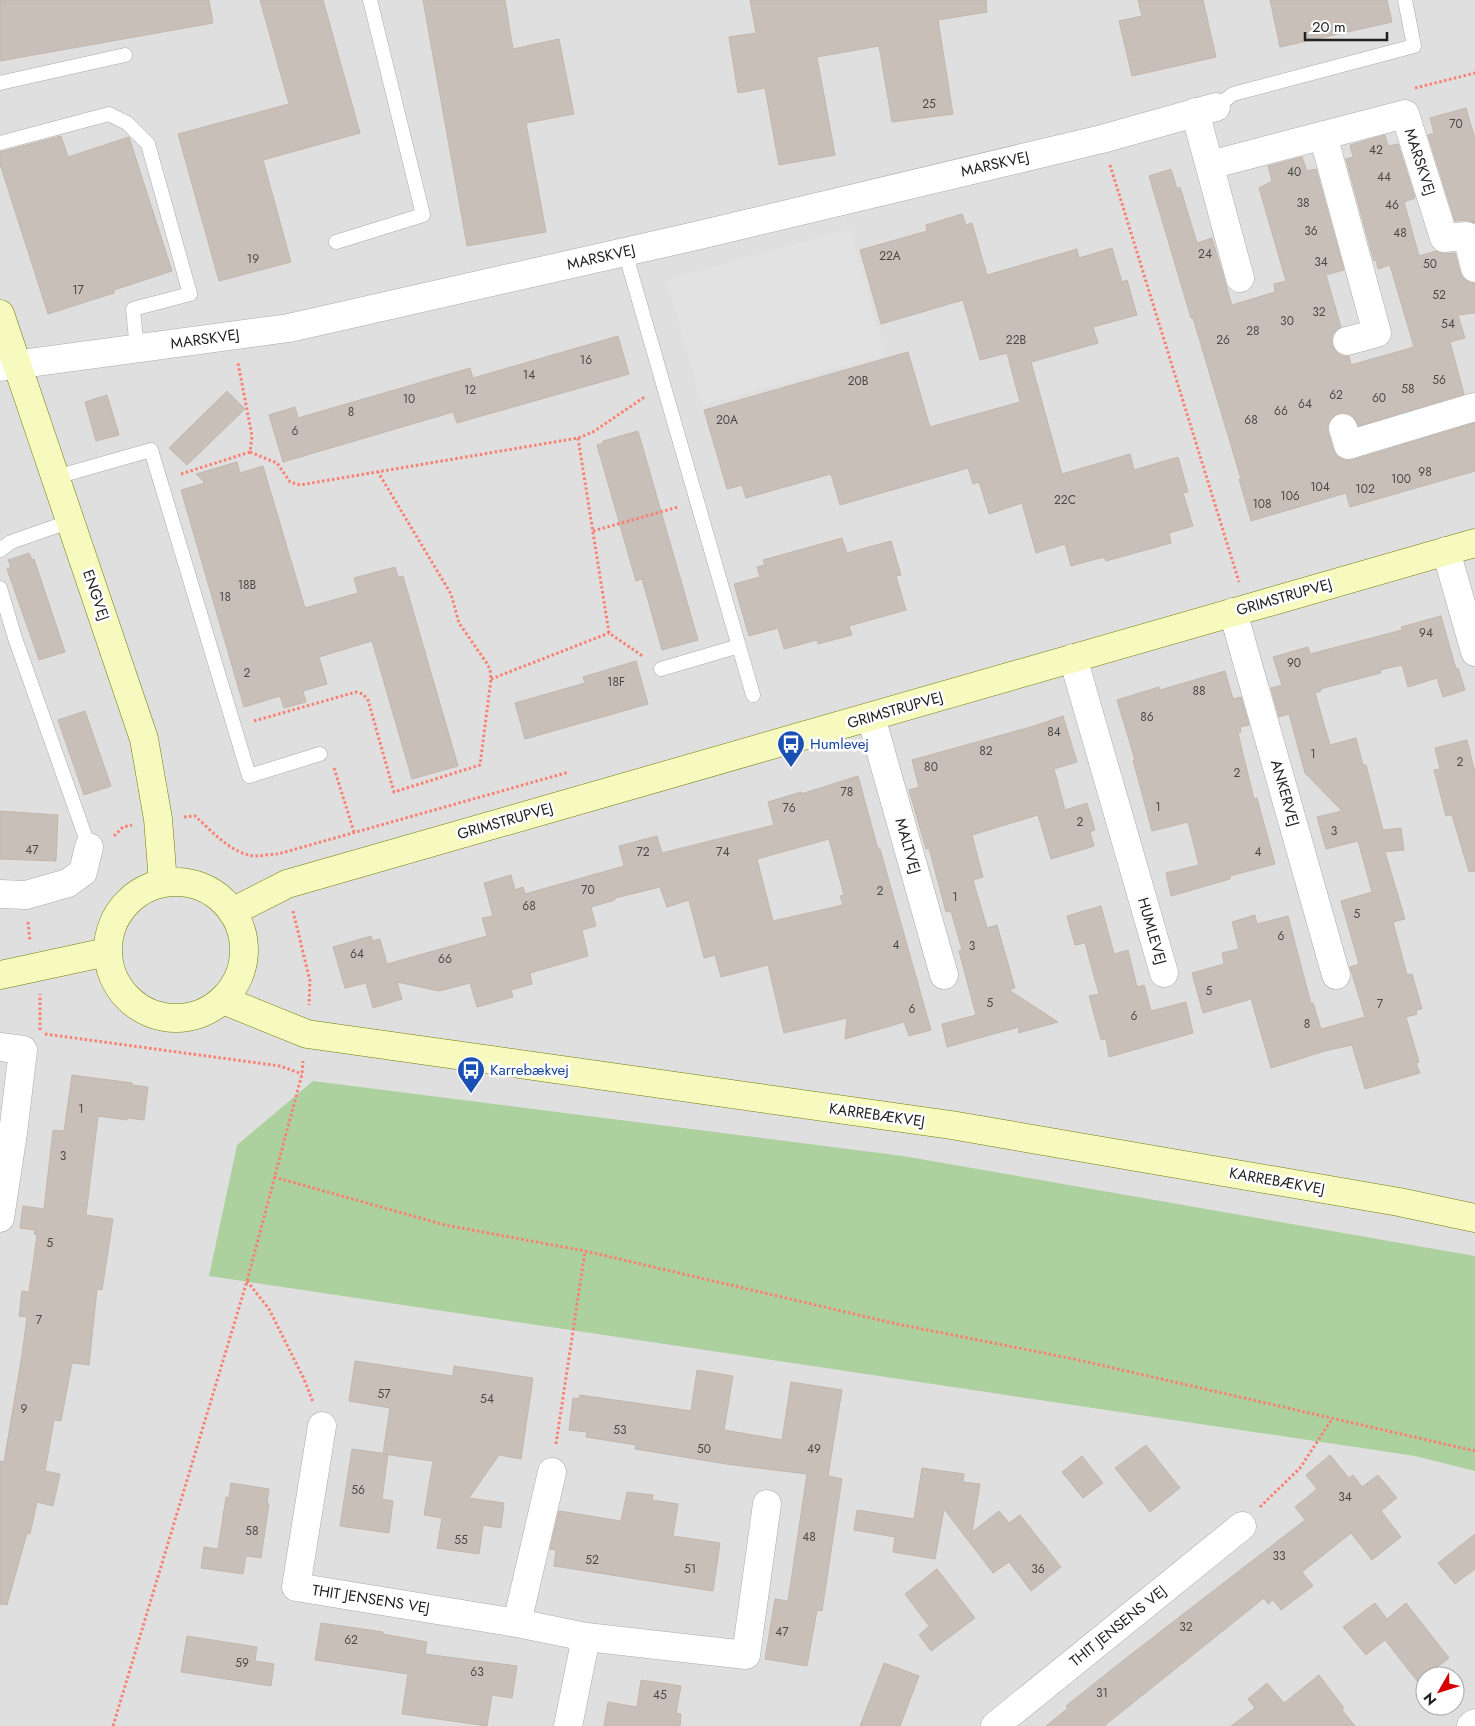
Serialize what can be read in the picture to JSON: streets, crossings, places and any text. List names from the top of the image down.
{
  "streets": {
    "street": [
      "MARSKVEJ",
      "ENGVEJ",
      "GRIMSTRUPVEJ",
      "ANKERVEJ",
      "MALTVEJ",
      "HUMLEVEJ",
      "KARREBÆKVEJ",
      "THIT JENSENS VEJ"
    ]
  },
  "crossings": [
    ["MARSKVEJ", "ENGVEJ"],
    ["ENGVEJ", "GRIMSTRUPVEJ"],
    ["ENGVEJ", "KARREBÆKVEJ"],
    ["GRIMSTRUPVEJ", "ANKERVEJ"],
    ["GRIMSTRUPVEJ", "MALTVEJ"],
    ["GRIMSTRUPVEJ", "HUMLEVEJ"],
    ["GRIMSTRUPVEJ", "KARREBÆKVEJ"]
  ],
  "places": {
    "bus stop": ["Humlevej", "Karrebækvej"]
  },
  "house_numbers": [
    "25",
    "70",
    "42",
    "40",
    "44",
    "38",
    "46",
    "36",
    "48",
    "24",
    "22A",
    "19",
    "34",
    "50",
    "17",
    "52",
    "32",
    "30",
    "54",
    "28",
    "22B",
    "26",
    "16",
    "14",
    "56",
    "20B",
    "58",
    "12",
    "62",
    "60",
    "10",
    "64",
    "66",
    "8",
    "20A",
    "68",
    "6",
    "98",
    "100",
    "104",
    "102",
    "106",
    "22C",
    "108",
    "18B",
    "18",
    "94",
    "90",
    "2",
    "18F",
    "88",
    "86",
    "84",
    "82",
    "1",
    "2",
    "80",
    "2",
    "78",
    "1",
    "76",
    "2",
    "3",
    "47",
    "72",
    "74",
    "4",
    "70",
    "2",
    "1",
    "68",
    "5",
    "6",
    "4",
    "3",
    "64",
    "66",
    "5",
    "5",
    "7",
    "6",
    "6",
    "8",
    "1",
    "3",
    "5",
    "7",
    "57",
    "54",
    "9",
    "53",
    "50",
    "49",
    "56",
    "34",
    "58",
    "48",
    "55",
    "33",
    "52",
    "51",
    "36",
    "32",
    "47",
    "62",
    "59",
    "63",
    "31",
    "45"
  ],
  "scale_bar": "20 m",
  "north": "bottom left"
}
